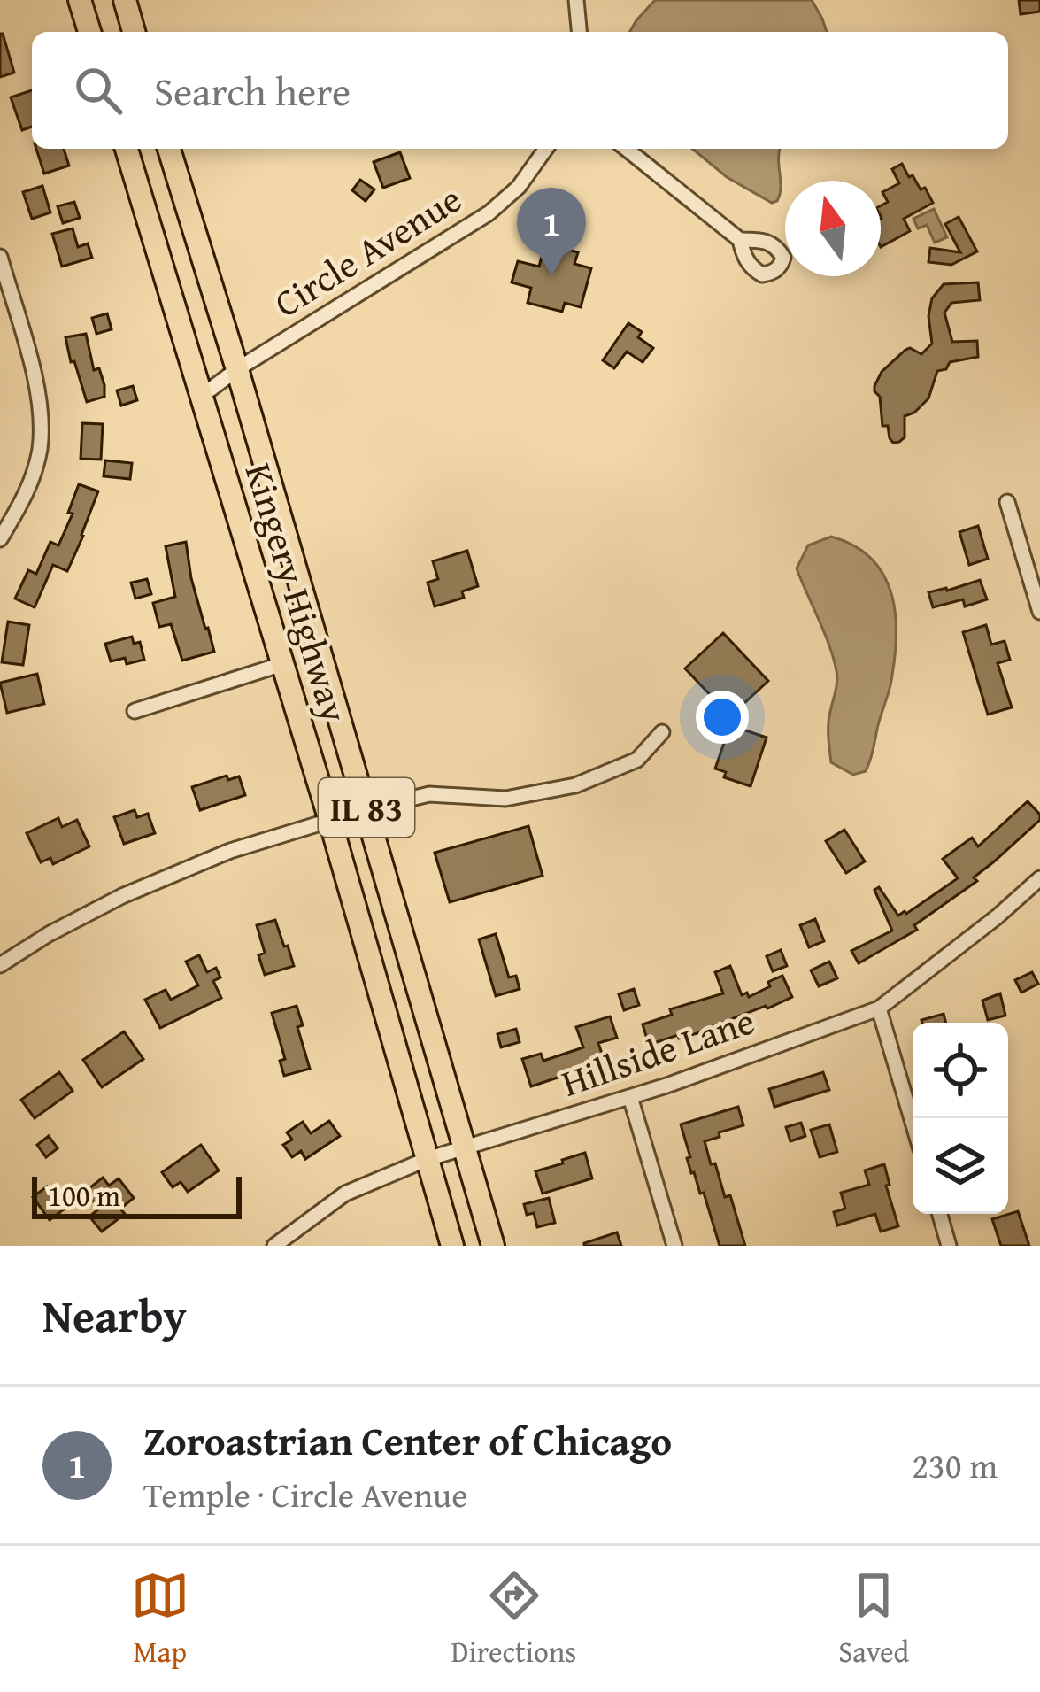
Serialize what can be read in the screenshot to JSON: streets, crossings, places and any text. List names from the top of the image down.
{
  "streets": {
    "main road": ["Kingery Highway", "IL 83"],
    "street": ["Circle Avenue", "Hillside Lane"]
  },
  "crossings": [
    ["Circle Avenue", "Kingery Highway"],
    ["Kingery Highway", "Hillside Lane"]
  ],
  "scale_bar": "100 m",
  "north": "top",
  "page": {
    "search": "Search here",
    "pins": "1",
    "scale": "100 m",
    "heading": "Nearby",
    "list": [
      {
        "mark": "1",
        "name": "Zoroastrian Center of Chicago",
        "note": "Temple · Circle Avenue",
        "value": "230 m"
      }
    ],
    "nav": ["Map", "Directions", "Saved"]
  }
}
